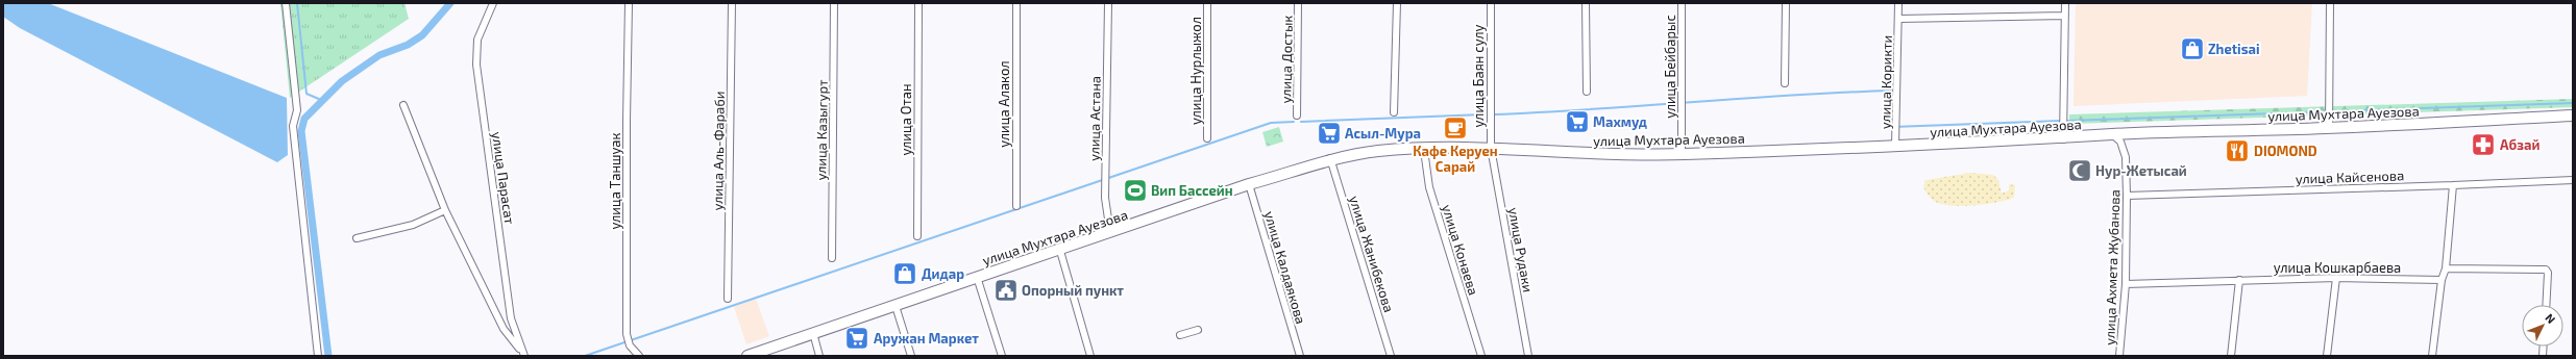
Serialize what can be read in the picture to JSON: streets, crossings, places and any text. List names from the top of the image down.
{
  "streets": {
    "main road": ["улица Мухтара Ауезова"],
    "street": [
      "улица Достык",
      "улица Бейбарыс",
      "улица Нурлыжол",
      "улица Баян сулу",
      "улица Корикти",
      "улица Алакол",
      "улица Астана",
      "улица Отан",
      "улица Казыгурт",
      "улица Аль-Фараби",
      "улица Кайсенова",
      "улица Парасат",
      "улица Таншуак",
      "улица Конаева",
      "улица Рудаки",
      "улица Жанибекова",
      "улица Калдаякова",
      "улица Ахмета Жубанова",
      "улица Кошкарбаева"
    ]
  },
  "crossings": [
    ["улица Бейбарыс", "улица Мухтара Ауезова"],
    ["улица Баян сулу", "улица Мухтара Ауезова"],
    ["улица Баян сулу", "улица Рудаки"],
    ["улица Корикти", "улица Мухтара Ауезова"],
    ["улица Мухтара Ауезова", "улица Астана"],
    ["улица Мухтара Ауезова", "улица Конаева"],
    ["улица Мухтара Ауезова", "улица Рудаки"],
    ["улица Мухтара Ауезова", "улица Жанибекова"],
    ["улица Мухтара Ауезова", "улица Калдаякова"],
    ["улица Мухтара Ауезова", "улица Ахмета Жубанова"],
    ["улица Кайсенова", "улица Ахмета Жубанова"],
    ["улица Ахмета Жубанова", "улица Кошкарбаева"]
  ],
  "places": {
    "shop": ["Zhetisai", "Дидар"],
    "supermarket": ["Махмуд", "Асыл-Мура", "Аружан Маркет"],
    "cafe": ["Кафе Керуен Сарай"],
    "pharmacy": ["Абзай"],
    "restaurant": ["DIOMOND"],
    "mosque": ["Нур-Жетысай"],
    "sports": ["Вип Бассейн"],
    "public building": ["Опорный пункт"]
  },
  "north": "top right"
}
